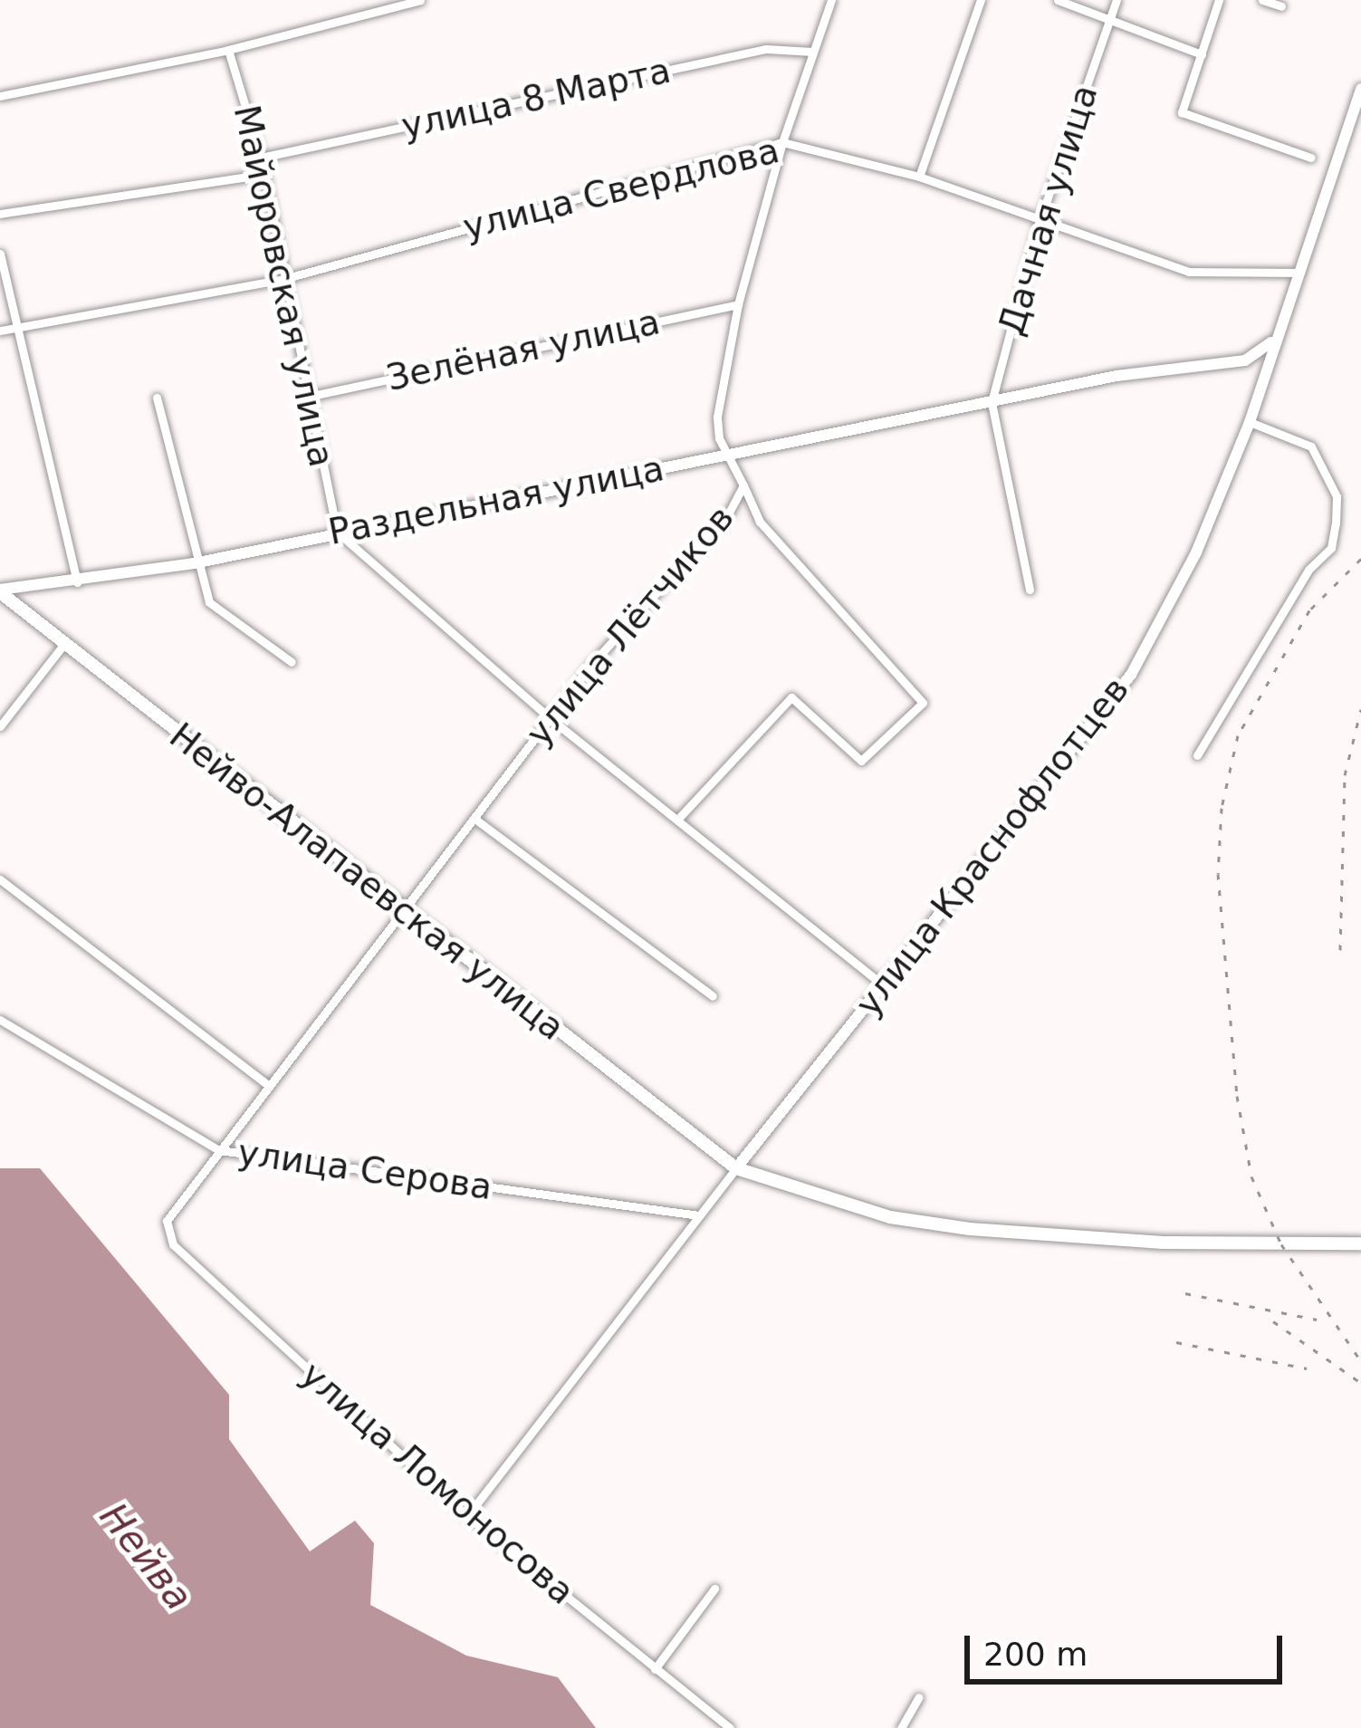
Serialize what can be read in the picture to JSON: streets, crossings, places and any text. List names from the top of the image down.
{
  "streets": {
    "main road": ["Нейво-Алапаевская улица"],
    "street": [
      "улица 8 Марта",
      "улица Свердлова",
      "Дачная улица",
      "Майоровская улица",
      "Зелёная улица",
      "Раздельная улица",
      "улица Лётчиков",
      "улица Краснофлотцев",
      "улица Серова",
      "улица Ломоносова"
    ]
  },
  "crossings": [
    ["улица 8 Марта", "Майоровская улица"],
    ["улица 8 Марта", "улица Лётчиков"],
    ["улица Свердлова", "Дачная улица"],
    ["улица Свердлова", "Майоровская улица"],
    ["улица Свердлова", "улица Лётчиков"],
    ["улица Свердлова", "улица Краснофлотцев"],
    ["Дачная улица", "Раздельная улица"],
    ["Майоровская улица", "Зелёная улица"],
    ["Майоровская улица", "Раздельная улица"],
    ["Зелёная улица", "улица Лётчиков"],
    ["Раздельная улица", "улица Лётчиков"],
    ["Раздельная улица", "улица Краснофлотцев"],
    ["Раздельная улица", "Нейво-Алапаевская улица"],
    ["улица Лётчиков", "Нейво-Алапаевская улица"],
    ["улица Лётчиков", "улица Серова"],
    ["улица Лётчиков", "улица Ломоносова"],
    ["улица Краснофлотцев", "Нейво-Алапаевская улица"],
    ["улица Краснофлотцев", "улица Серова"],
    ["улица Краснофлотцев", "улица Ломоносова"]
  ],
  "water": ["Нейва"],
  "scale_bar": "200 m"
}
